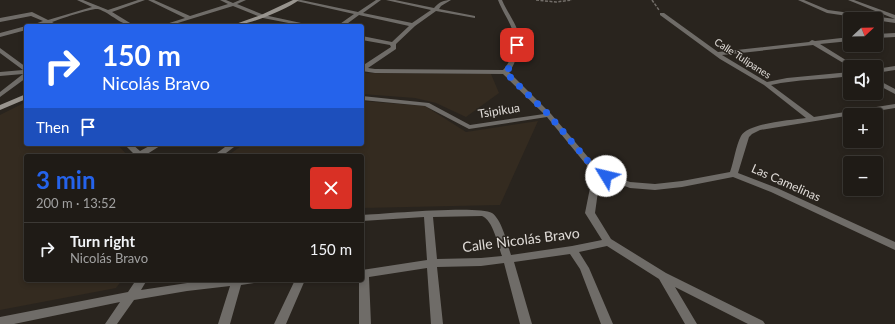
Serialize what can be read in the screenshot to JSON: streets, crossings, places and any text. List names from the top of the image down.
{
  "streets": {
    "street": [
      "Calle Tulipanes",
      "Tsipikua",
      "Las Camelinas",
      "Calle Nicolás Bravo"
    ]
  },
  "crossings": [
    ["Calle Tulipanes", "Las Camelinas"]
  ],
  "north": "right",
  "page": {
    "map_buttons": ["+", "−"],
    "turn": ["150 m", "Nicolás Bravo"],
    "then": "Then",
    "heading": ["3 min", "200 m · 13:52"],
    "list": [
      {
        "name": "Turn right",
        "note": "Nicolás Bravo",
        "value": "150 m"
      }
    ]
  }
}
